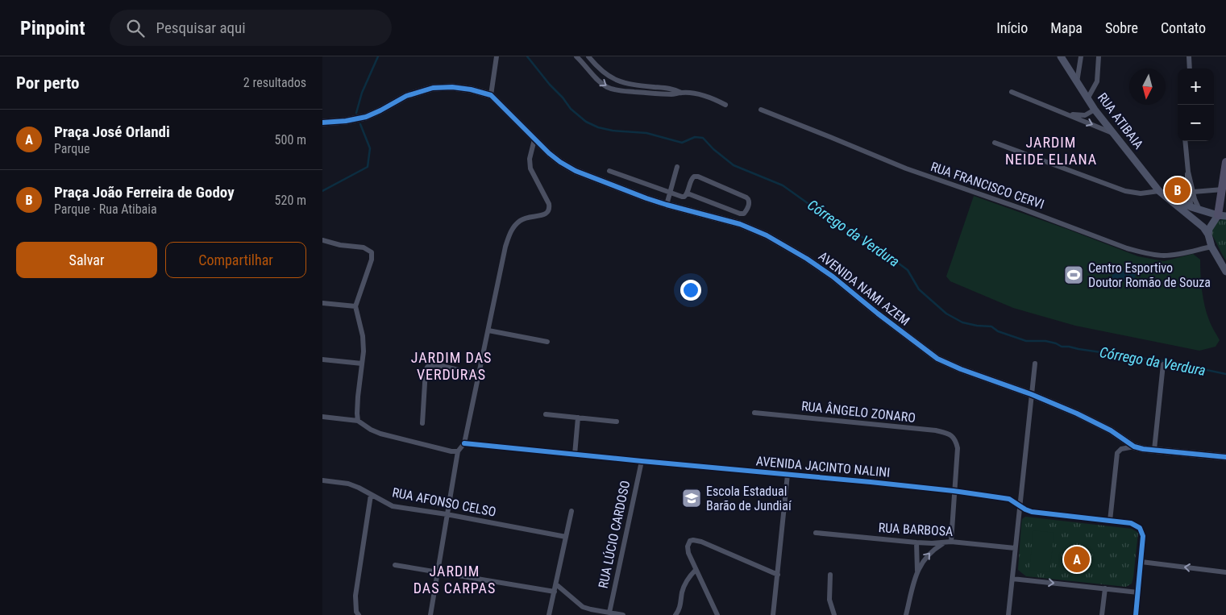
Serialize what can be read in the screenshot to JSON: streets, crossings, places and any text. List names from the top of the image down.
{
  "streets": {
    "street": [
      "RUA ATIBAIA",
      "RUA FRANCISCO CERVI",
      "AVENIDA NAMI AZEM",
      "RUA ÂNGELO ZONARO",
      "AVENIDA JACINTO NALINI",
      "RUA AFONSO CELSO",
      "RUA BARBOSA",
      "RUA LÚCIO CARDOSO"
    ]
  },
  "crossings": [
    ["RUA ATIBAIA", "RUA FRANCISCO CERVI"],
    ["RUA ÂNGELO ZONARO", "AVENIDA JACINTO NALINI"],
    ["AVENIDA JACINTO NALINI", "RUA LÚCIO CARDOSO"]
  ],
  "districts": ["JARDIM NEIDE ELIANA", "JARDIM DAS VERDURAS", "JARDIM DAS CARPAS"],
  "water": ["Córrego da Verdura"],
  "places": {
    "sports": ["Centro Esportivo Doutor Romão de Souza"],
    "school or university": ["Escola Estadual Barão de Jundiaí"]
  },
  "north": "bottom",
  "page": {
    "header": "Pinpoint",
    "search": "Pesquisar aqui",
    "nav": [
      "Início",
      "Mapa",
      "Sobre",
      "Contato"
    ],
    "heading": ["Por perto", "2 resultados"],
    "map_buttons": ["+", "−"],
    "list": [
      {
        "mark": "A",
        "name": "Praça José Orlandi",
        "note": "Parque",
        "value": "500 m"
      },
      {
        "mark": "B",
        "name": "Praça João Ferreira de Godoy",
        "note": "Parque · Rua Atibaia",
        "value": "520 m"
      }
    ],
    "pins": ["B", "A"],
    "buttons": ["Salvar", "Compartilhar"]
  }
}
